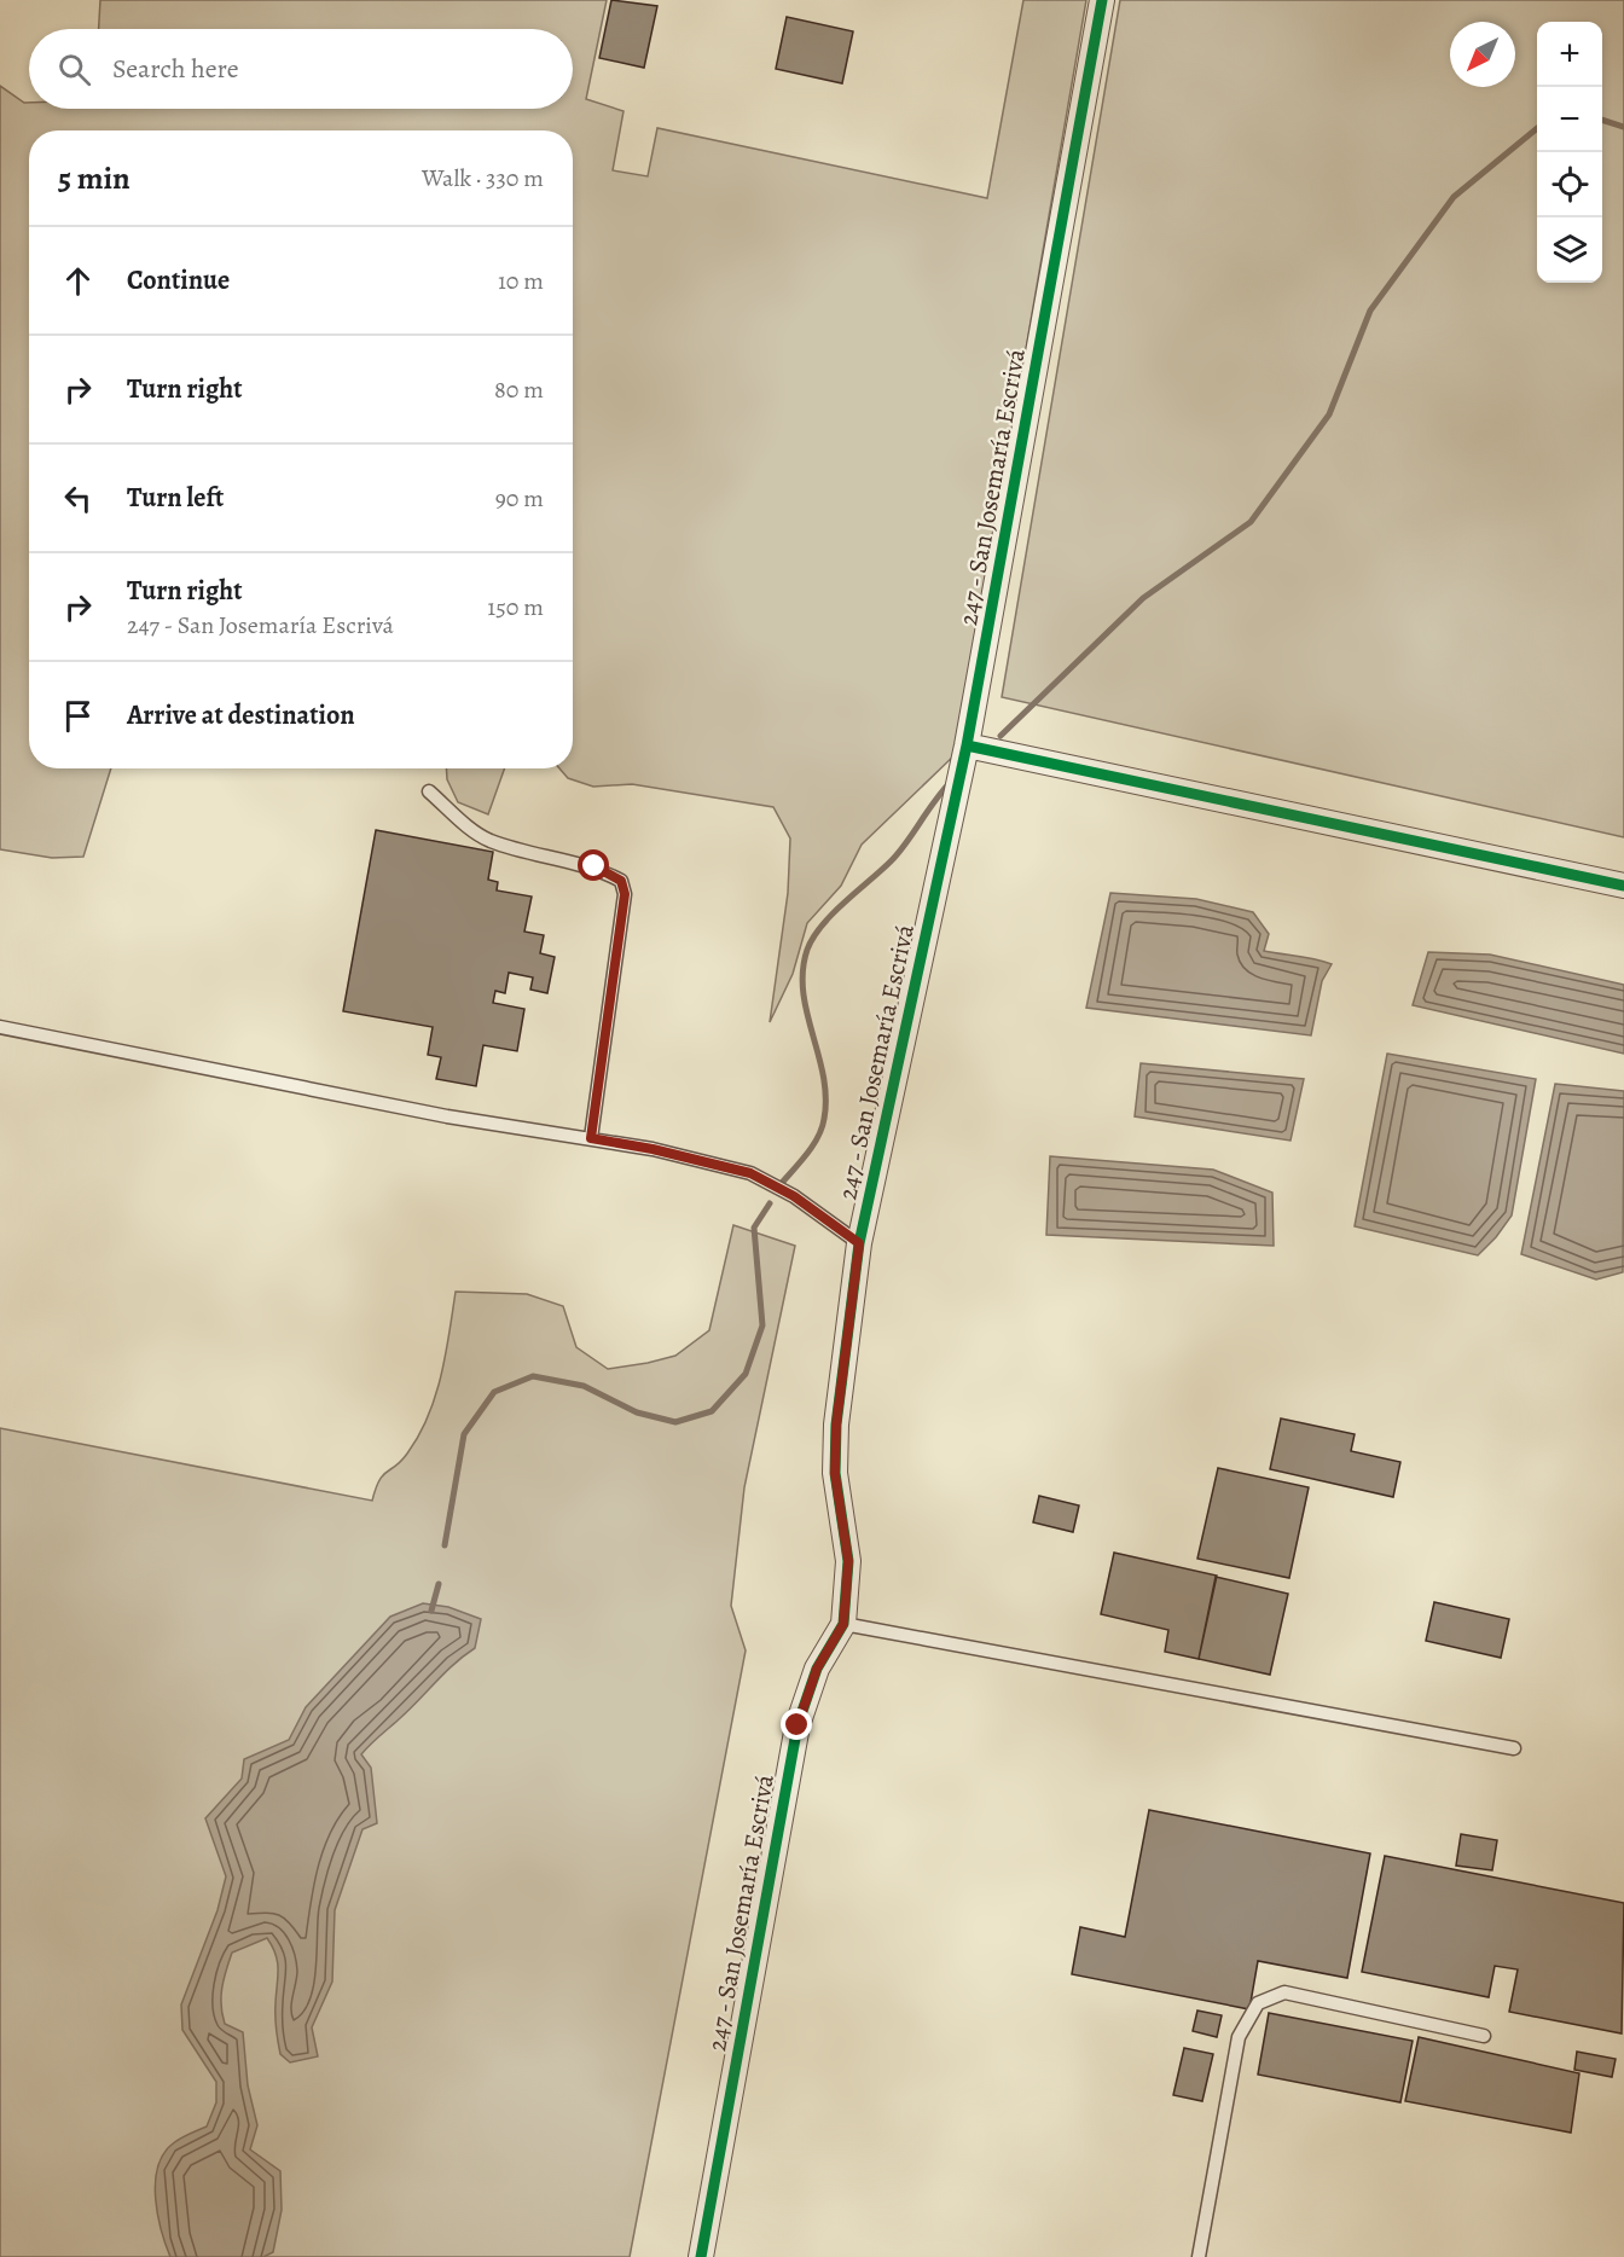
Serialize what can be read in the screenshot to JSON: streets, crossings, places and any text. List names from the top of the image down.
{
  "streets": {
    "street": ["247 - San Josemaría Escrivá"]
  },
  "north": "bottom left",
  "page": {
    "map_buttons": ["+", "−"],
    "search": "Search here",
    "heading": ["5 min", "Walk · 330 m"],
    "list": [
      ["Continue", "10 m"],
      ["Turn right", "80 m"],
      ["Turn left", "90 m"],
      ["Turn right", "247 - San Josemaría Escrivá", "150 m"],
      "Arrive at destination"
    ]
  }
}
